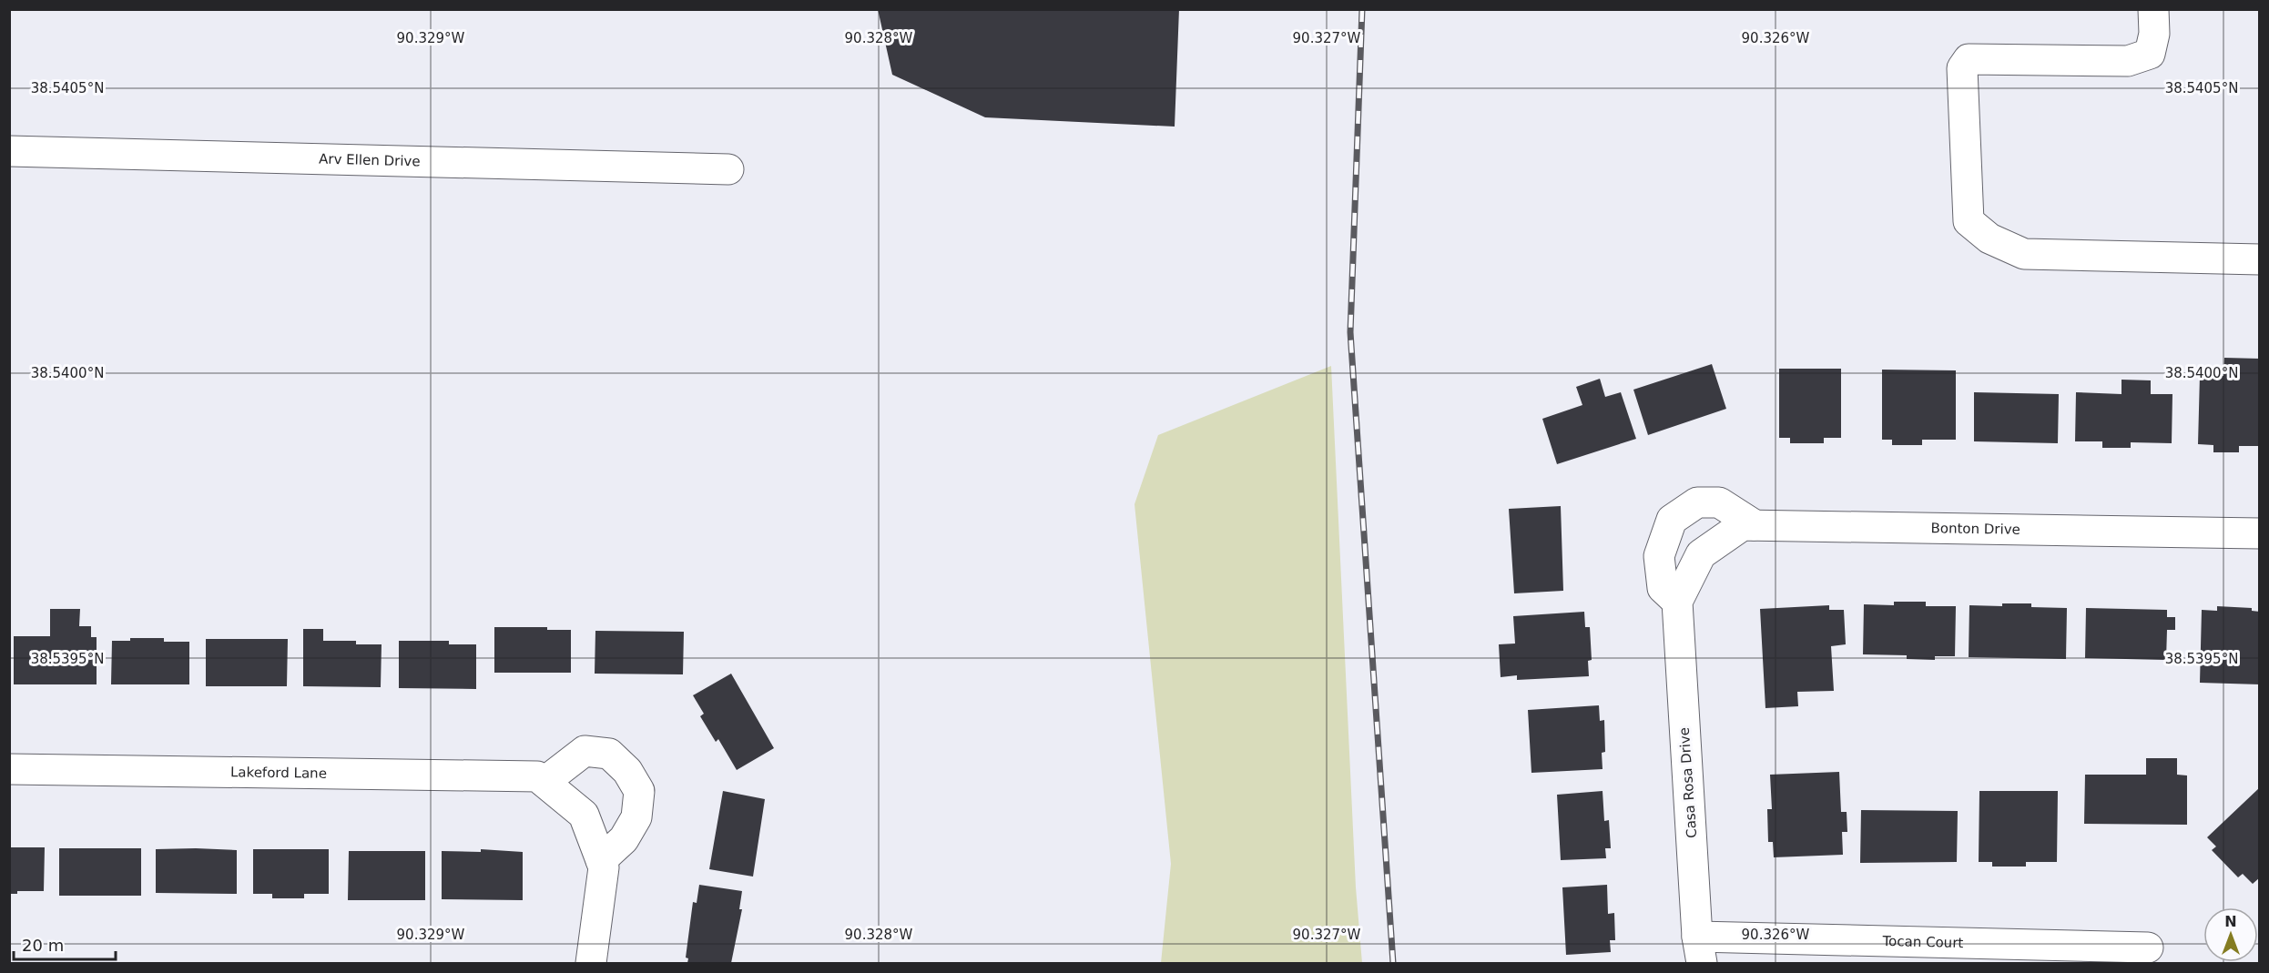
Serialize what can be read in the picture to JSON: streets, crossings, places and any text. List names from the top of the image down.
{
  "streets": {
    "street": [
      "Arv Ellen Drive",
      "Bonton Drive",
      "Lakeford Lane",
      "Casa Rosa Drive",
      "Tocan Court"
    ]
  },
  "crossings": [
    ["Bonton Drive", "Casa Rosa Drive"],
    ["Casa Rosa Drive", "Tocan Court"]
  ],
  "scale_bar": "20 m",
  "north": "top",
  "coordinates": [
    "90.329°W",
    "90.328°W",
    "90.327°W",
    "90.326°W",
    "38.5405°N",
    "38.5400°N",
    "38.5395°N"
  ]
}
